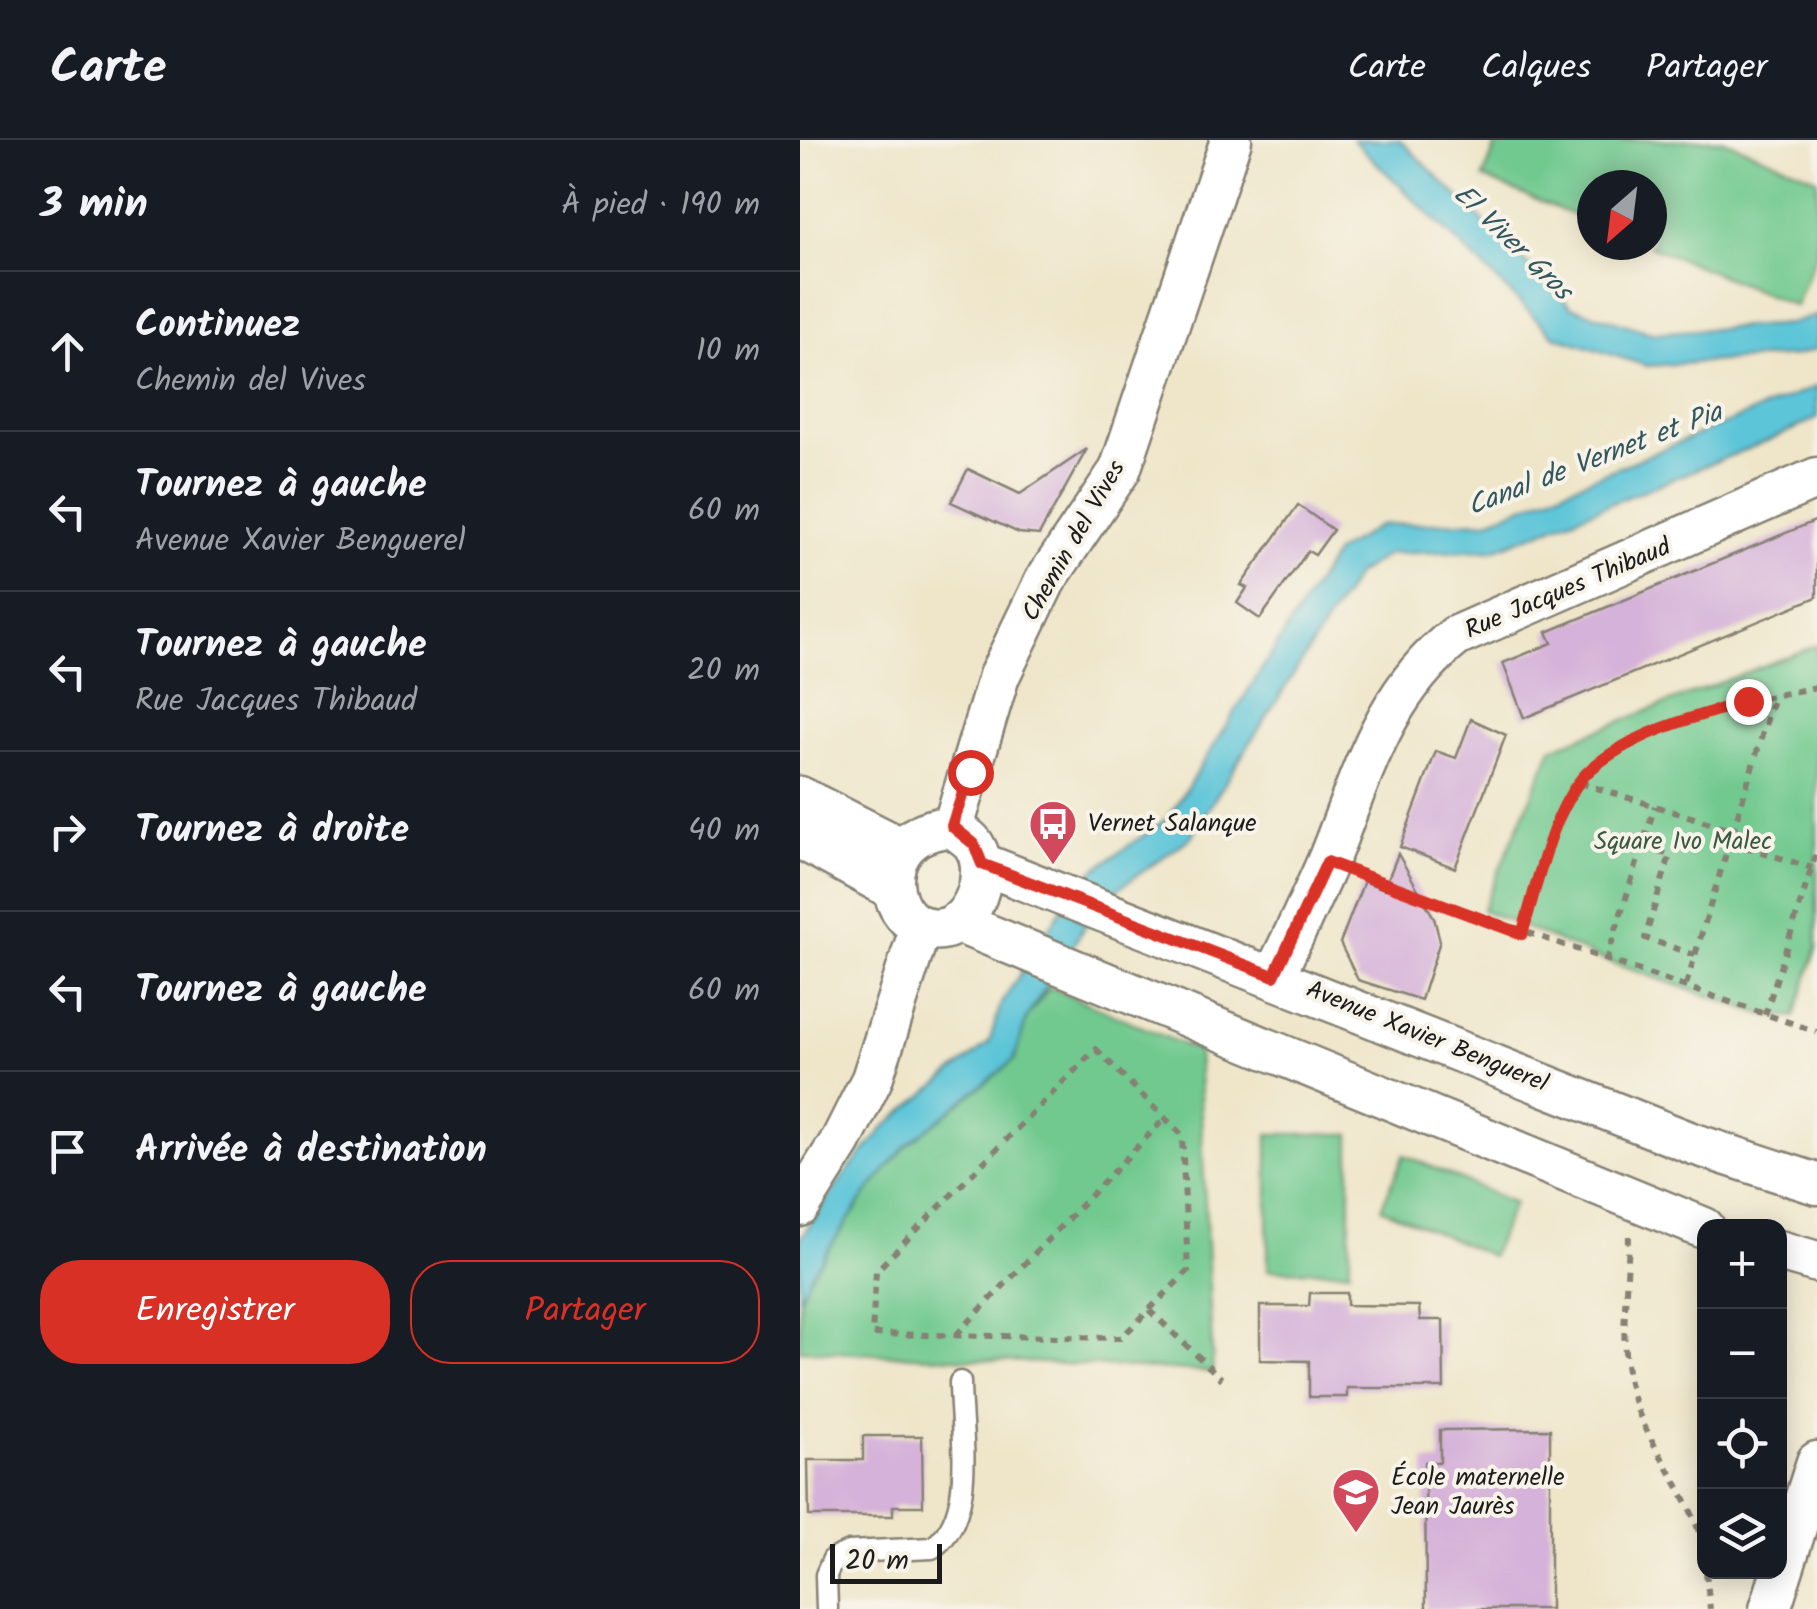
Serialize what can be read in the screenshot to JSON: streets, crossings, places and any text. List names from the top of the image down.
{
  "streets": {
    "street": ["Chemin del Vives", "Rue Jacques Thibaud", "Avenue Xavier Benguerel"]
  },
  "crossings": [
    ["Chemin del Vives", "Avenue Xavier Benguerel"],
    ["Rue Jacques Thibaud", "Avenue Xavier Benguerel"]
  ],
  "water": ["El Viver Gros", "Canal de Vernet et Pia"],
  "parks": ["Square Ivo Malec"],
  "places": {
    "bus stop": ["Vernet Salanque"],
    "school or university": ["École maternelle Jean Jaurès"]
  },
  "scale_bar": "20 m",
  "north": "bottom left",
  "page": {
    "header": "Carte",
    "nav": ["Carte", "Calques", "Partager"],
    "heading": ["3 min", "À pied · 190 m"],
    "list": [
      ["Continuez", "Chemin del Vives", "10 m"],
      ["Tournez à gauche", "Avenue Xavier Benguerel", "60 m"],
      ["Tournez à gauche", "Rue Jacques Thibaud", "20 m"],
      ["Tournez à droite", "40 m"],
      ["Tournez à gauche", "60 m"],
      "Arrivée à destination"
    ],
    "map_buttons": ["+", "−"],
    "buttons": ["Enregistrer", "Partager"],
    "scale": "20 m"
  }
}
